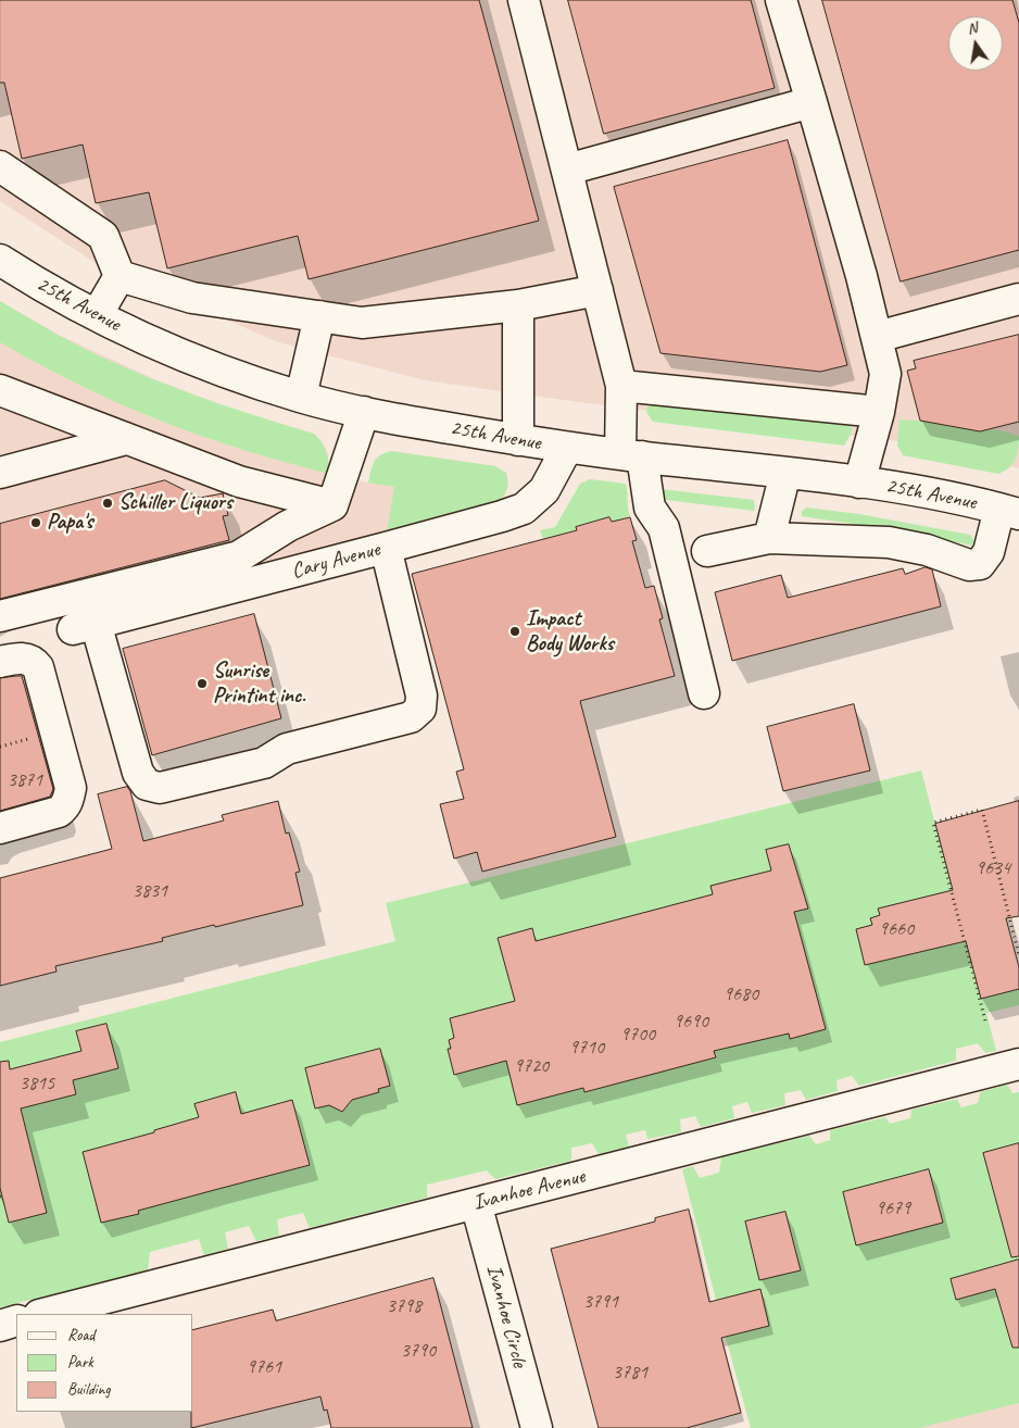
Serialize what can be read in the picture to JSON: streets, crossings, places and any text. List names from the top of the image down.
{
  "streets": {
    "street": [
      "25th Avenue",
      "Cary Avenue",
      "Ivanhoe Avenue",
      "Ivanhoe Circle"
    ]
  },
  "crossings": [
    ["25th Avenue", "Cary Avenue"],
    ["Ivanhoe Avenue", "Ivanhoe Circle"]
  ],
  "places": [
    "Schiller Liquors",
    "Papa's",
    "Impact Body Works",
    "Sunrise Printint inc."
  ],
  "house_numbers": [
    "3871",
    "9634",
    "3831",
    "9660",
    "9680",
    "9690",
    "9700",
    "9710",
    "9720",
    "3815",
    "9679",
    "3791",
    "3798",
    "3790",
    "9761",
    "3781"
  ],
  "legend": ["Road", "Park", "Building"],
  "north": "top"
}
